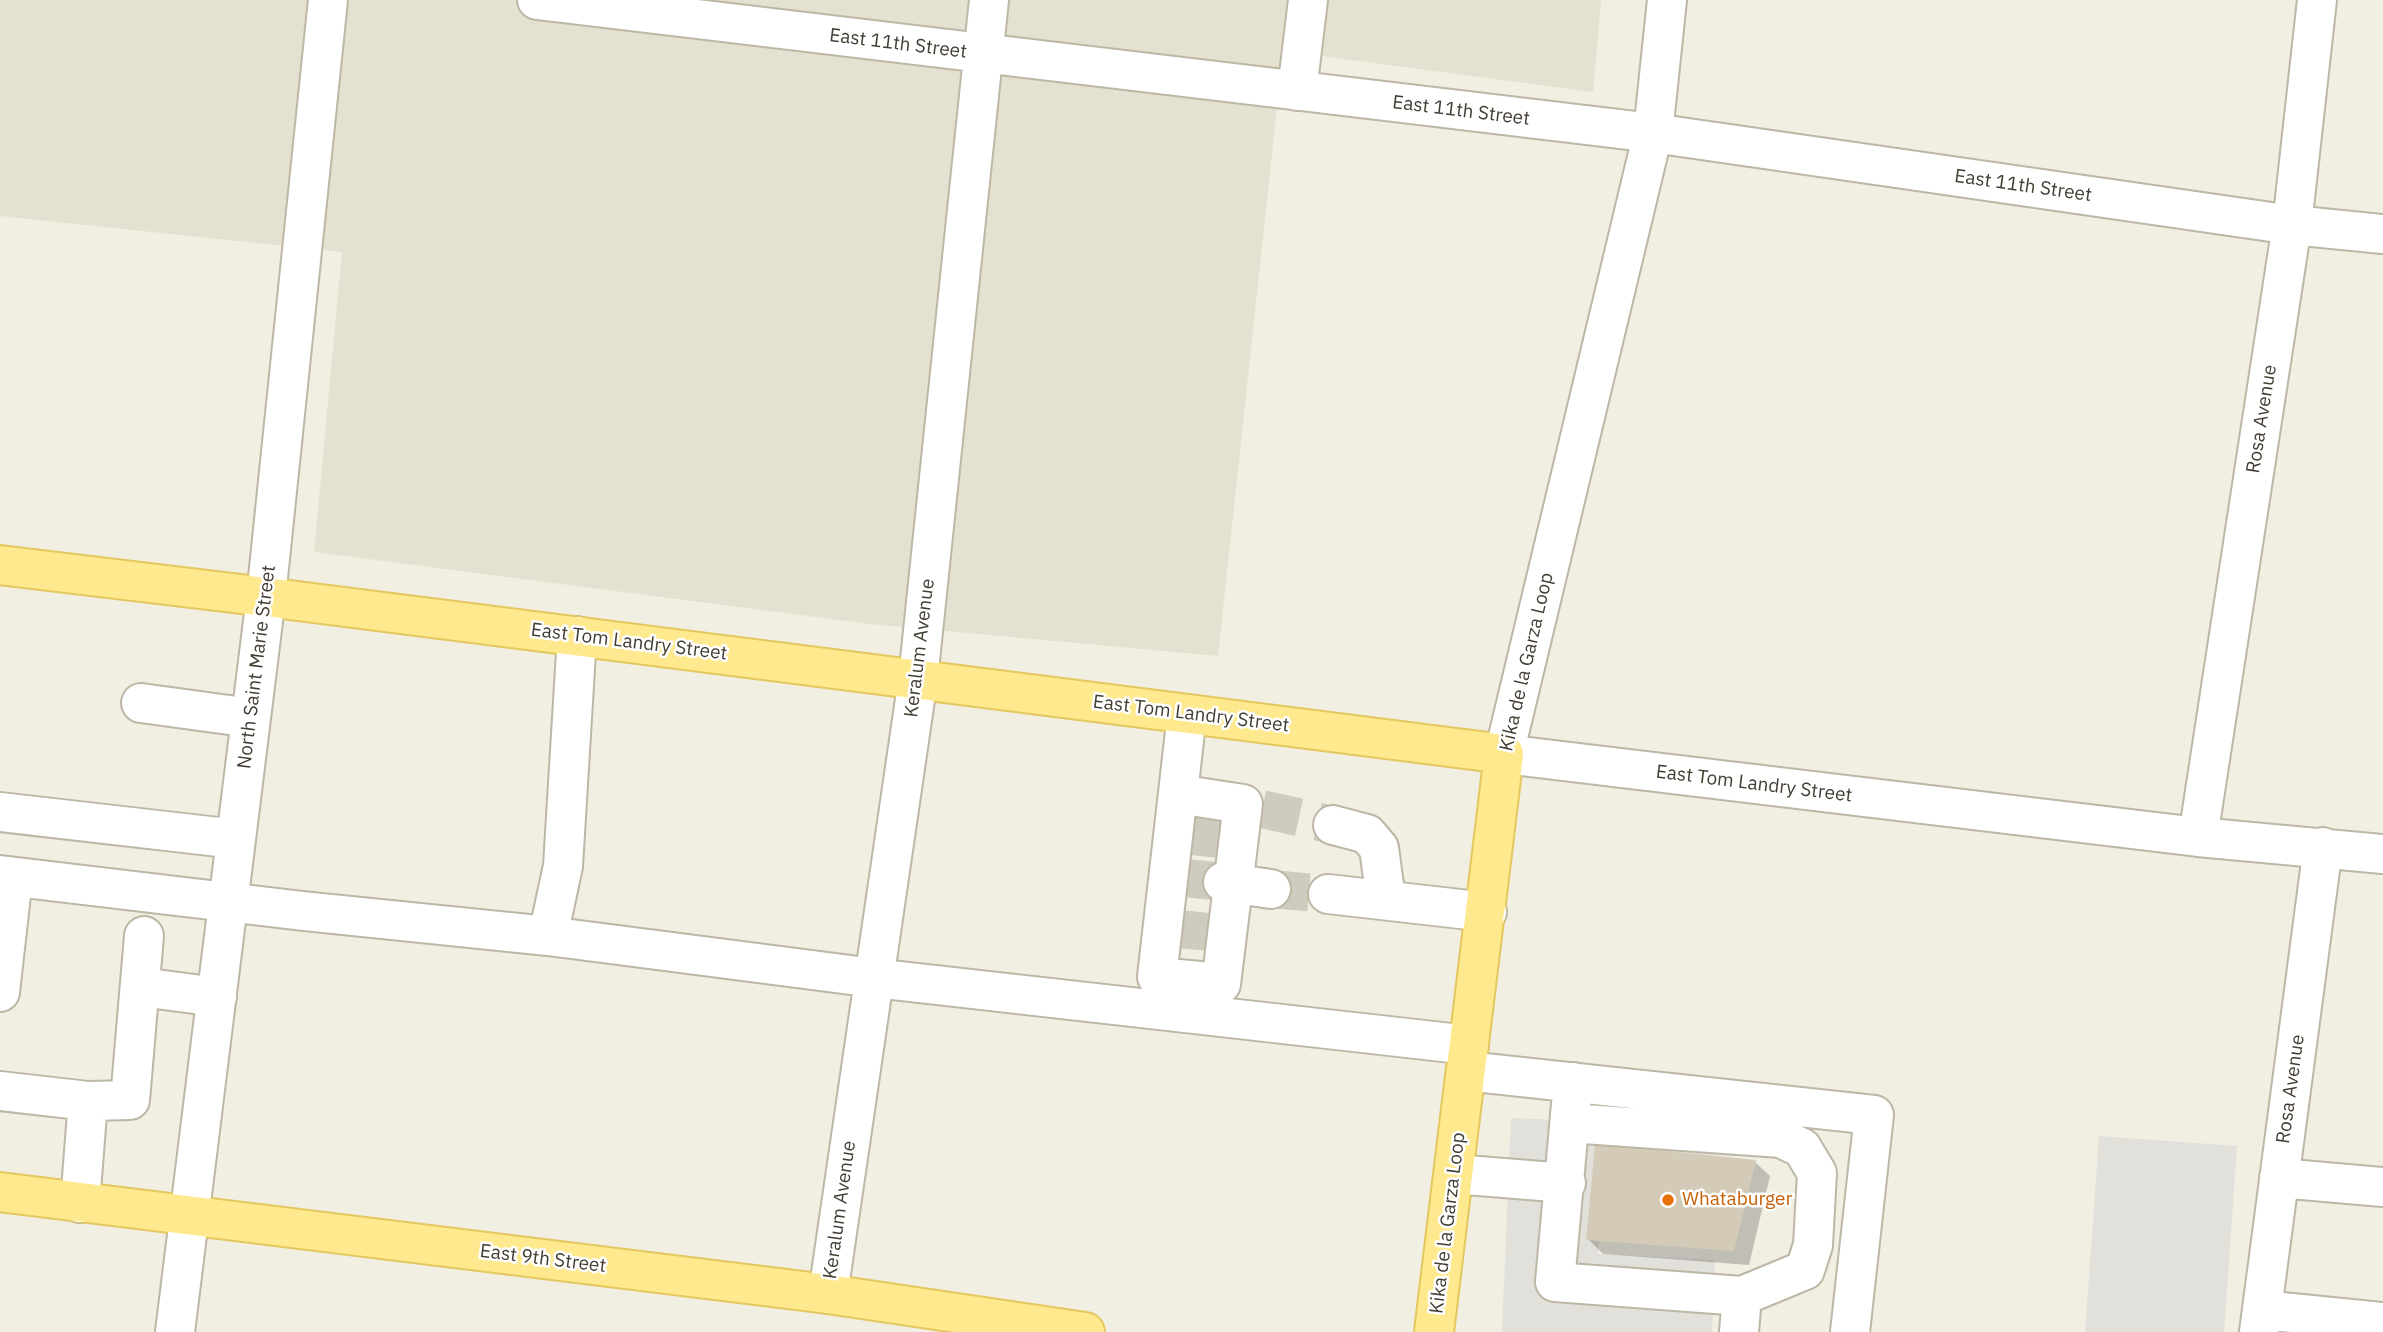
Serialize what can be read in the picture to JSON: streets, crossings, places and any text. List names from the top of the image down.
{
  "streets": {
    "main road": ["East Tom Landry Street", "Kika de la Garza Loop", "East 9th Street"],
    "street": [
      "East 11th Street",
      "Rosa Avenue",
      "Keralum Avenue",
      "North Saint Marie Street"
    ]
  },
  "crossings": [
    ["East 11th Street", "Rosa Avenue"],
    ["East 11th Street", "Keralum Avenue"],
    ["East 11th Street", "Kika de la Garza Loop"],
    ["Rosa Avenue", "East Tom Landry Street"],
    ["East Tom Landry Street", "Keralum Avenue"],
    ["East Tom Landry Street", "Kika de la Garza Loop"],
    ["East Tom Landry Street", "North Saint Marie Street"],
    ["Keralum Avenue", "East 9th Street"],
    ["North Saint Marie Street", "East 9th Street"]
  ],
  "places": ["Whataburger"]
}
